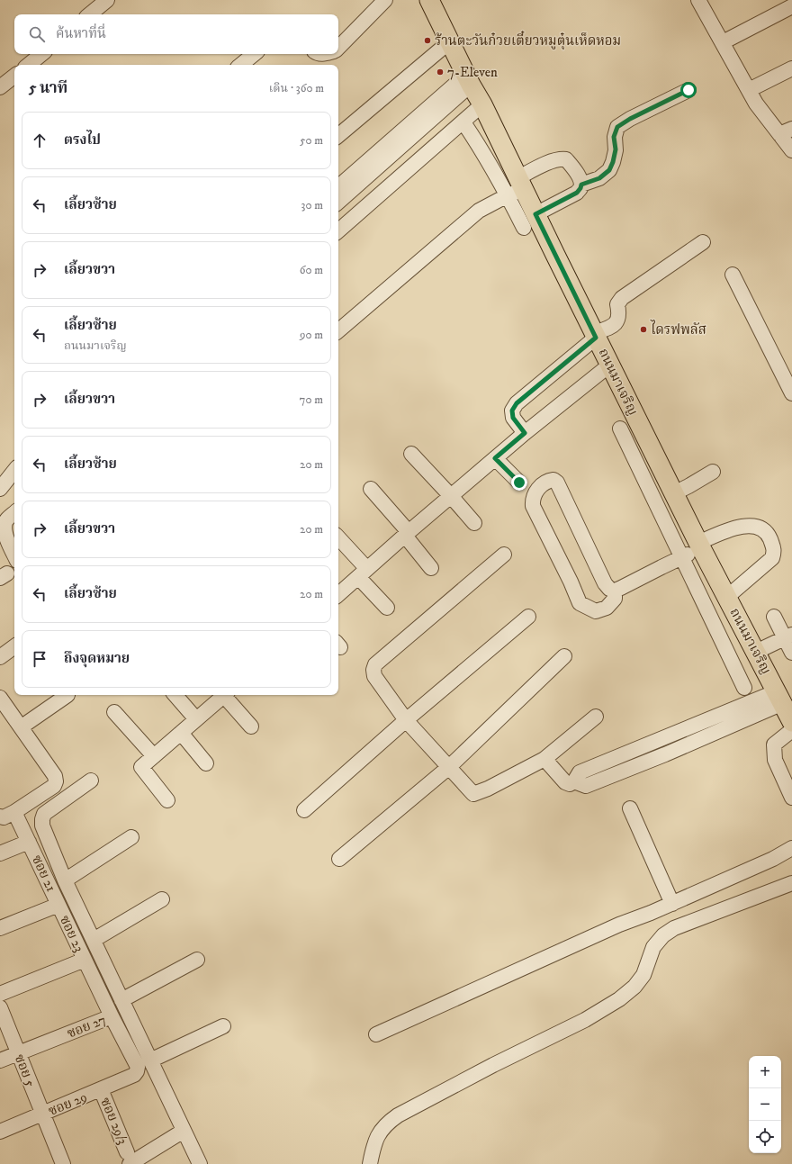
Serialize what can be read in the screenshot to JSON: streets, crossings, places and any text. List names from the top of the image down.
{
  "streets": {
    "main road": ["ถนนมาเจริญ"],
    "street": [
      "ซอย 21",
      "ซอย 23",
      "ซอย 27",
      "ซอย 5",
      "ซอย 29",
      "ซอย 29/3"
    ]
  },
  "crossings": [
    ["ซอย 21", "ซอย 23"],
    ["ซอย 23", "ซอย 27"],
    ["ซอย 27", "ซอย 5"],
    ["ซอย 27", "ซอย 29"],
    ["ซอย 5", "ซอย 29"],
    ["ซอย 29", "ซอย 29/3"]
  ],
  "places": ["ร้านตะวันก๋วยเตี๋ยวหมูตุ๋นเห็ดหอม", "7-Eleven", "ไดรฟพลัส"],
  "page": {
    "search": "ค้นหาที่นี่",
    "heading": ["5 นาที", "เดิน · 360 m"],
    "list": [
      ["ตรงไป", "50 m"],
      ["เลี้ยวซ้าย", "30 m"],
      ["เลี้ยวขวา", "60 m"],
      ["เลี้ยวซ้าย", "ถนนมาเจริญ", "90 m"],
      ["เลี้ยวขวา", "70 m"],
      ["เลี้ยวซ้าย", "20 m"],
      ["เลี้ยวขวา", "20 m"],
      ["เลี้ยวซ้าย", "20 m"],
      "ถึงจุดหมาย"
    ],
    "map_buttons": ["+", "−"]
  }
}
